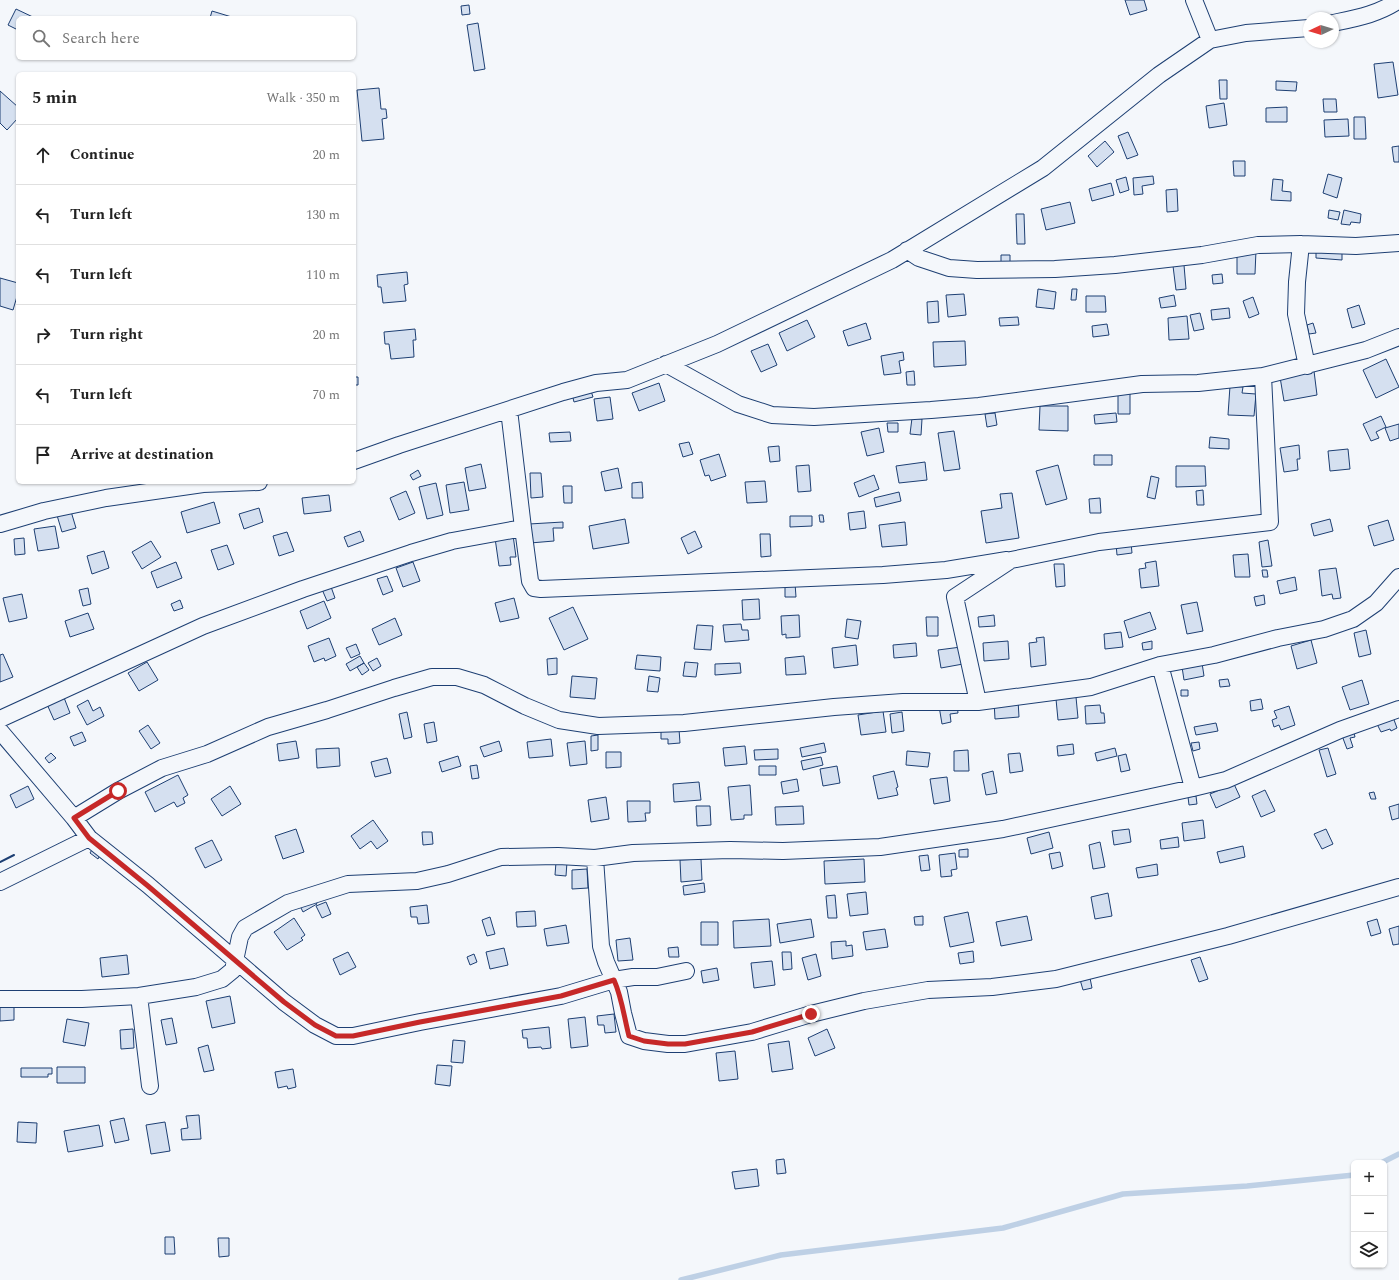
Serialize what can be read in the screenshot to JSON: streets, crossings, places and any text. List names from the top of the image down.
{
  "north": "left",
  "page": {
    "search": "Search here",
    "heading": ["5 min", "Walk · 350 m"],
    "list": [
      ["Continue", "20 m"],
      ["Turn left", "130 m"],
      ["Turn left", "110 m"],
      ["Turn right", "20 m"],
      ["Turn left", "70 m"],
      "Arrive at destination"
    ],
    "map_buttons": ["+", "−"]
  }
}
